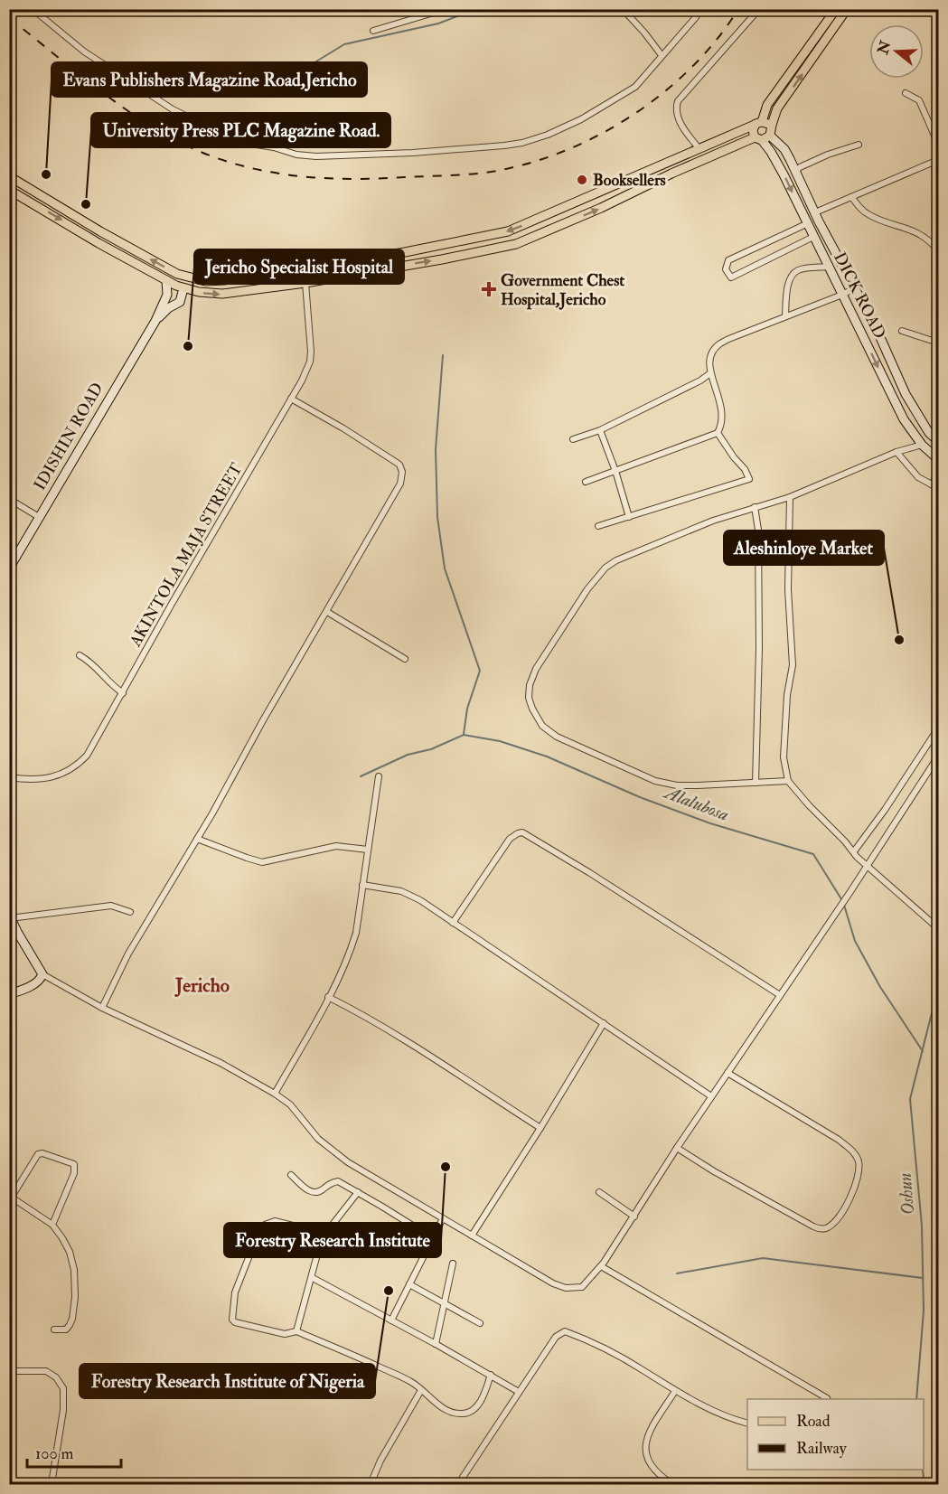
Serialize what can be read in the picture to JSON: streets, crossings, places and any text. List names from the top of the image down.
{
  "streets": {
    "main road": ["DICK ROAD", "IDISHIN ROAD"],
    "street": ["AKINTOLA MAJA STREET"]
  },
  "districts": ["Jericho"],
  "water": ["Alalubosa", "Oshun"],
  "places": {
    "other": [
      "Evans Publishers Magazine Road,Jericho",
      "Booksellers",
      "University Press PLC Magazine Road.",
      "Jericho Specialist Hospital",
      "Aleshinloye Market",
      "Forestry Research Institute",
      "Forestry Research Institute of Nigeria"
    ],
    "health": ["Government Chest Hospital,Jericho"]
  },
  "legend": ["Road", "Railway"],
  "scale_bar": "100 m",
  "north": "left"
}
